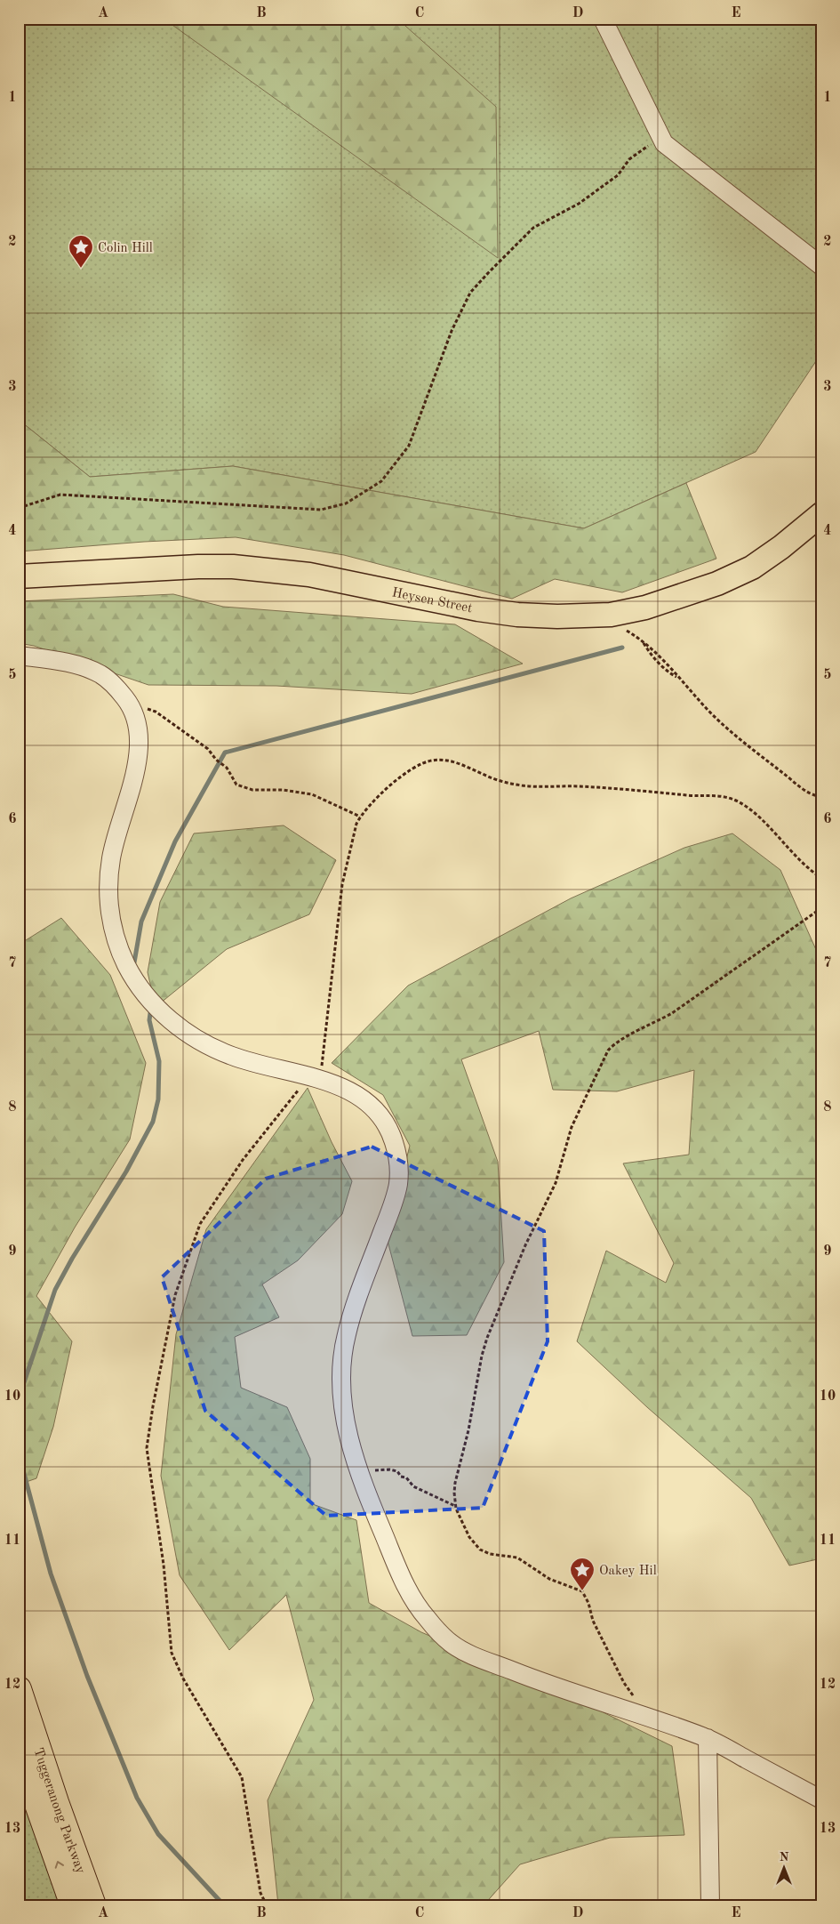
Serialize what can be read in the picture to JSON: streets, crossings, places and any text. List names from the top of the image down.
{
  "streets": {
    "highway": ["Tuggeranong Parkway"],
    "main road": ["Heysen Street"]
  },
  "places": {
    "place": ["Colin Hill", "Oakey Hil"]
  },
  "north": "top",
  "grid": {
    "columns": [
      "A",
      "B",
      "C",
      "D",
      "E"
    ],
    "rows": [
      "1",
      "2",
      "3",
      "4",
      "5",
      "6",
      "7",
      "8",
      "9",
      "10",
      "11",
      "12",
      "13"
    ]
  }
}
